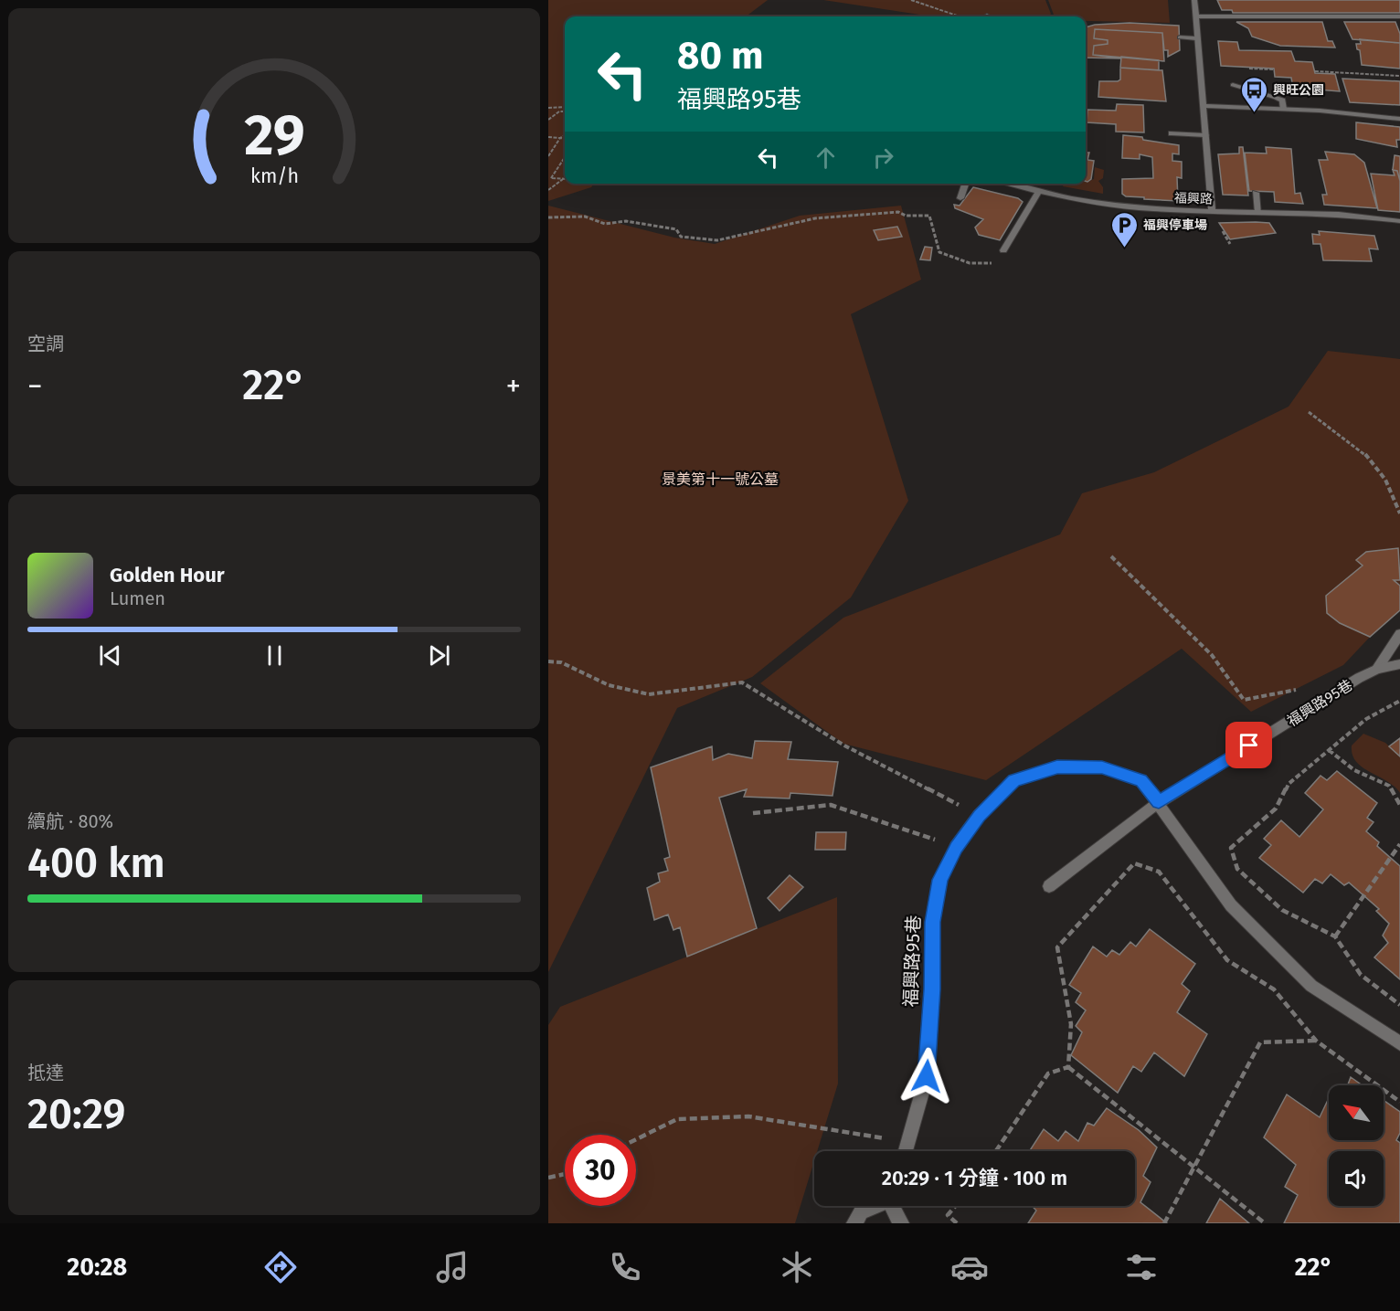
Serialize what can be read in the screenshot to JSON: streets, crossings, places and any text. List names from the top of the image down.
{
  "streets": {
    "street": ["福興路", "福興路95巷"]
  },
  "parks": ["景美第十一號公墓"],
  "places": {
    "bus stop": ["興旺公園"],
    "parking": ["福興停車場"]
  },
  "north": "top left",
  "page": {
    "turn": ["80 m", "福興路95巷"],
    "tile": [
      "空調",
      ["續航 · 80%", "400 km"],
      ["抵達", "20:29"]
    ],
    "heat": ["−", "22°", "+"],
    "song": ["Golden Hour", "Lumen"],
    "limit": "30",
    "trip": "20:29 · 1 分鐘 · 100 m",
    "tabs": ["20:28", "22°"],
    "gauge": ["29", "km/h"]
  }
}
